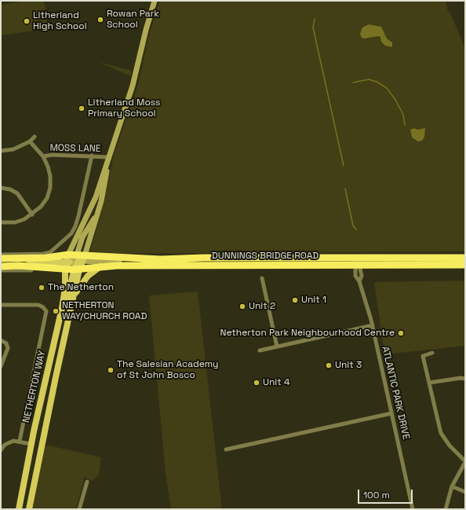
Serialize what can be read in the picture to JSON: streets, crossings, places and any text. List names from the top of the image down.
{
  "streets": {
    "highway": ["DUNNINGS BRIDGE ROAD"],
    "main road": ["NETHERTON WAY"],
    "street": ["MOSS LANE", "ATLANTIC PARK DRIVE"]
  },
  "crossings": [
    ["DUNNINGS BRIDGE ROAD", "NETHERTON WAY"],
    ["DUNNINGS BRIDGE ROAD", "ATLANTIC PARK DRIVE"]
  ],
  "places": [
    "Rowan Park School",
    "Litherland High School",
    "Litherland Moss Primary School",
    "The Netherton",
    "Unit 1",
    "Unit 2",
    "NETHERTON WAY/CHURCH ROAD",
    "Netherton Park Neighbourhood Centre",
    "Unit 3",
    "The Salesian Academy of St John Bosco",
    "Unit 4"
  ],
  "scale_bar": "100 m"
}
